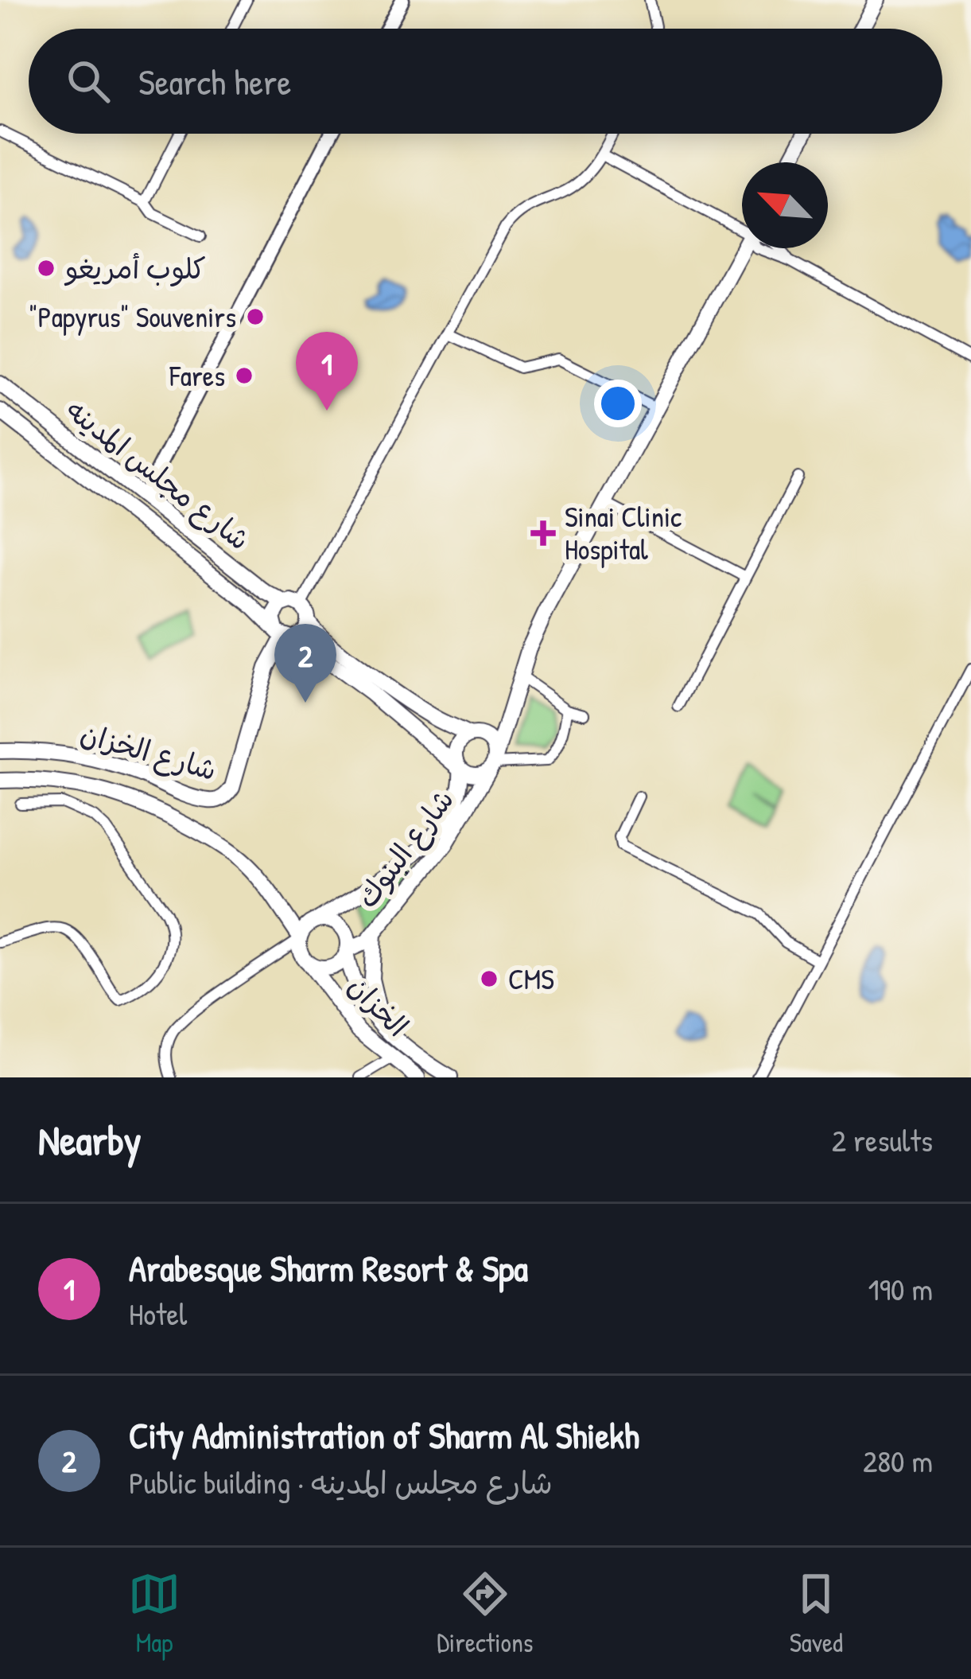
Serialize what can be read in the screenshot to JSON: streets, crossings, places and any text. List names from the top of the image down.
{
  "streets": {
    "main road": [
      "شارع مجلس المدينه",
      "شارع الخزان",
      "شارع البنوك",
      "الخزان"
    ]
  },
  "crossings": [
    ["شارع مجلس المدينه", "شارع الخزان"],
    ["شارع مجلس المدينه", "شارع البنوك"],
    ["شارع الخزان", "شارع البنوك"],
    ["شارع الخزان", "الخزان"],
    ["شارع البنوك", "الخزان"]
  ],
  "places": {
    "other": [
      "كلوب أمريغو",
      "\"Papyrus\" Souvenirs",
      "Fares",
      "CMS"
    ],
    "health": ["Sinai Clinic Hospital"]
  },
  "north": "top left",
  "page": {
    "search": "Search here",
    "pins": ["1", "2"],
    "heading": ["Nearby", "2 results"],
    "list": [
      {
        "mark": "1",
        "name": "Arabesque Sharm Resort & Spa",
        "note": "Hotel",
        "value": "190 m"
      },
      {
        "mark": "2",
        "name": "City Administration of Sharm Al Shiekh",
        "note": "Public building · شارع مجلس المدينه",
        "value": "280 m"
      }
    ],
    "nav": ["Map", "Directions", "Saved"]
  }
}
